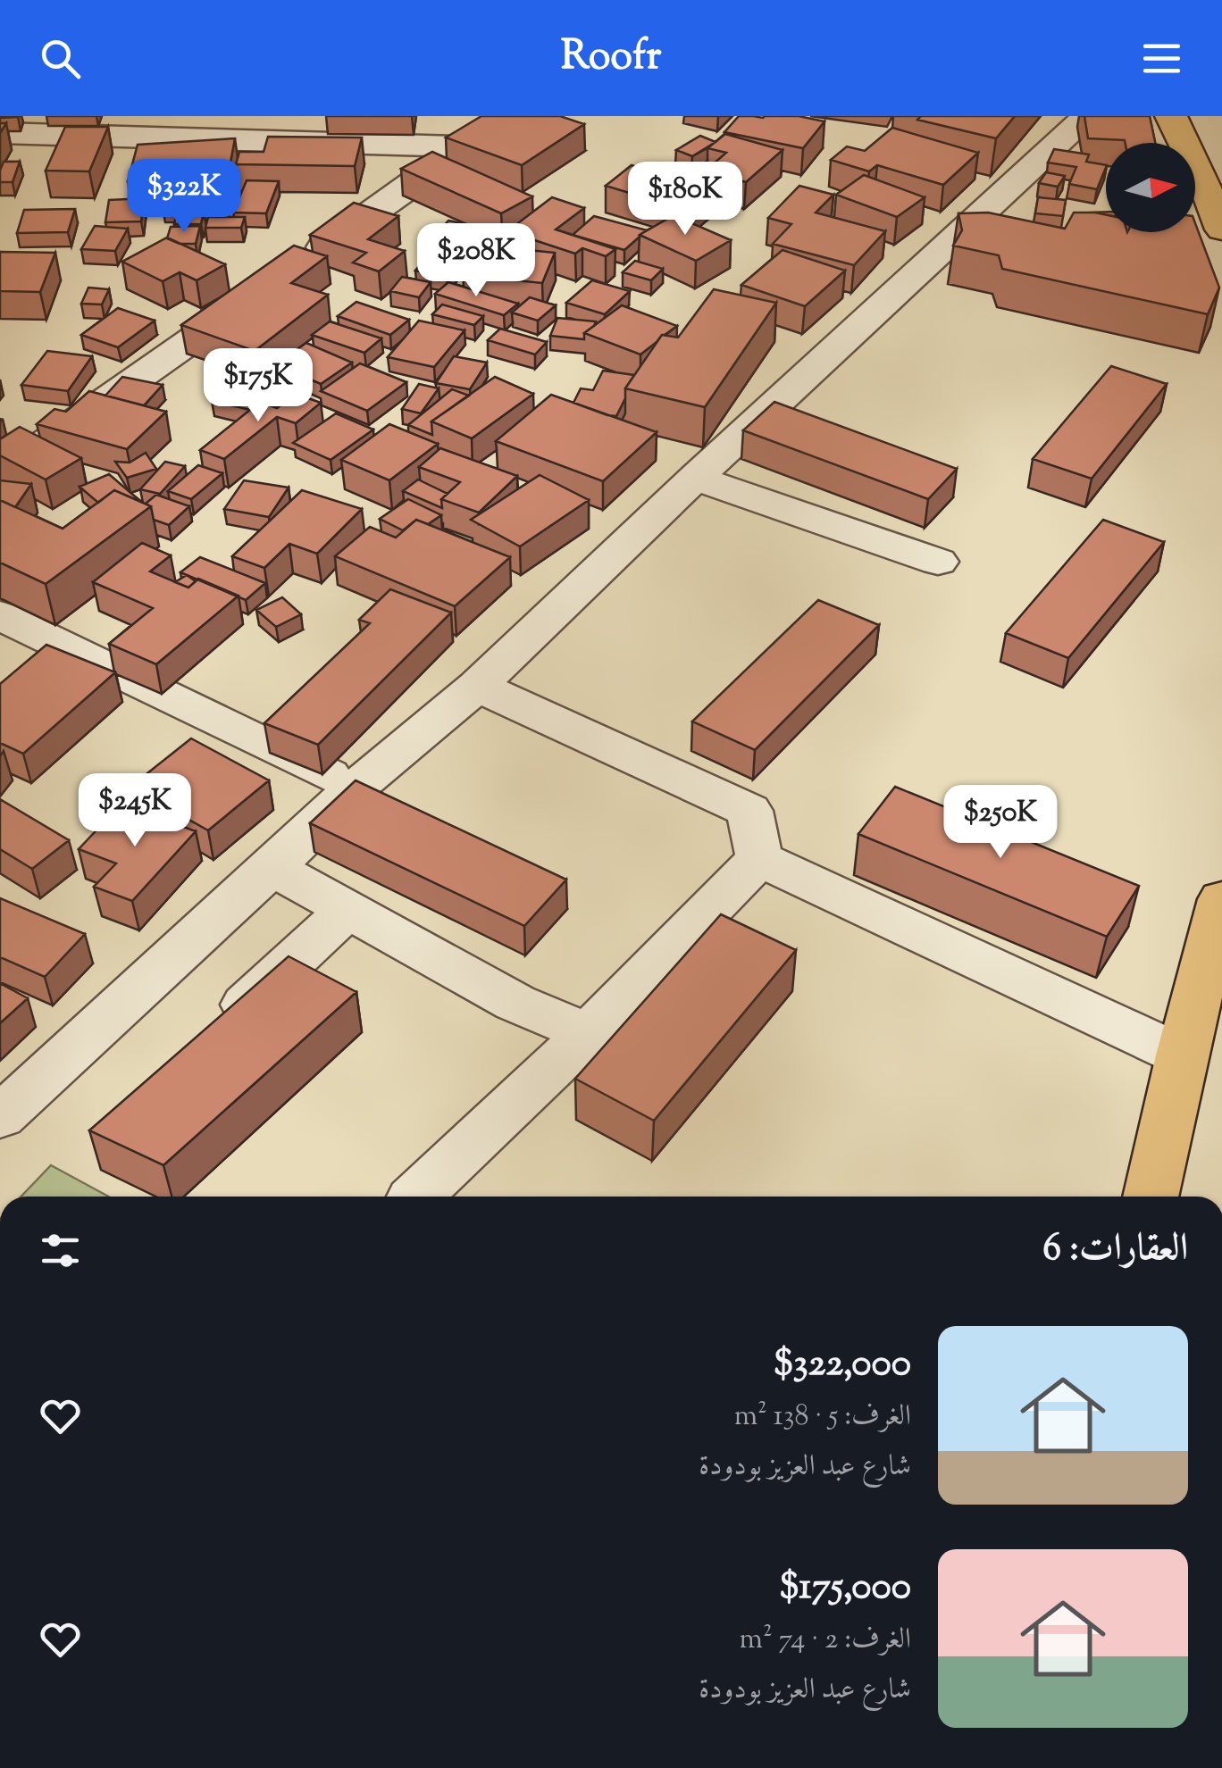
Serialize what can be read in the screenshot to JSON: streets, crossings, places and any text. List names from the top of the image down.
{
  "north": "right",
  "page": {
    "header": "Roofr",
    "price": [
      "$322K",
      "$180K",
      "$208K",
      "$175K",
      "$245K",
      "$250K"
    ],
    "heading": "العقارات: 6",
    "list": [
      {
        "name": "$322,000",
        "note": "الغرف: 5 · 138 m² · شارع عبد العزيز بودودة"
      },
      {
        "name": "$175,000",
        "note": "الغرف: 2 · 74 m² · شارع عبد العزيز بودودة"
      }
    ]
  }
}
